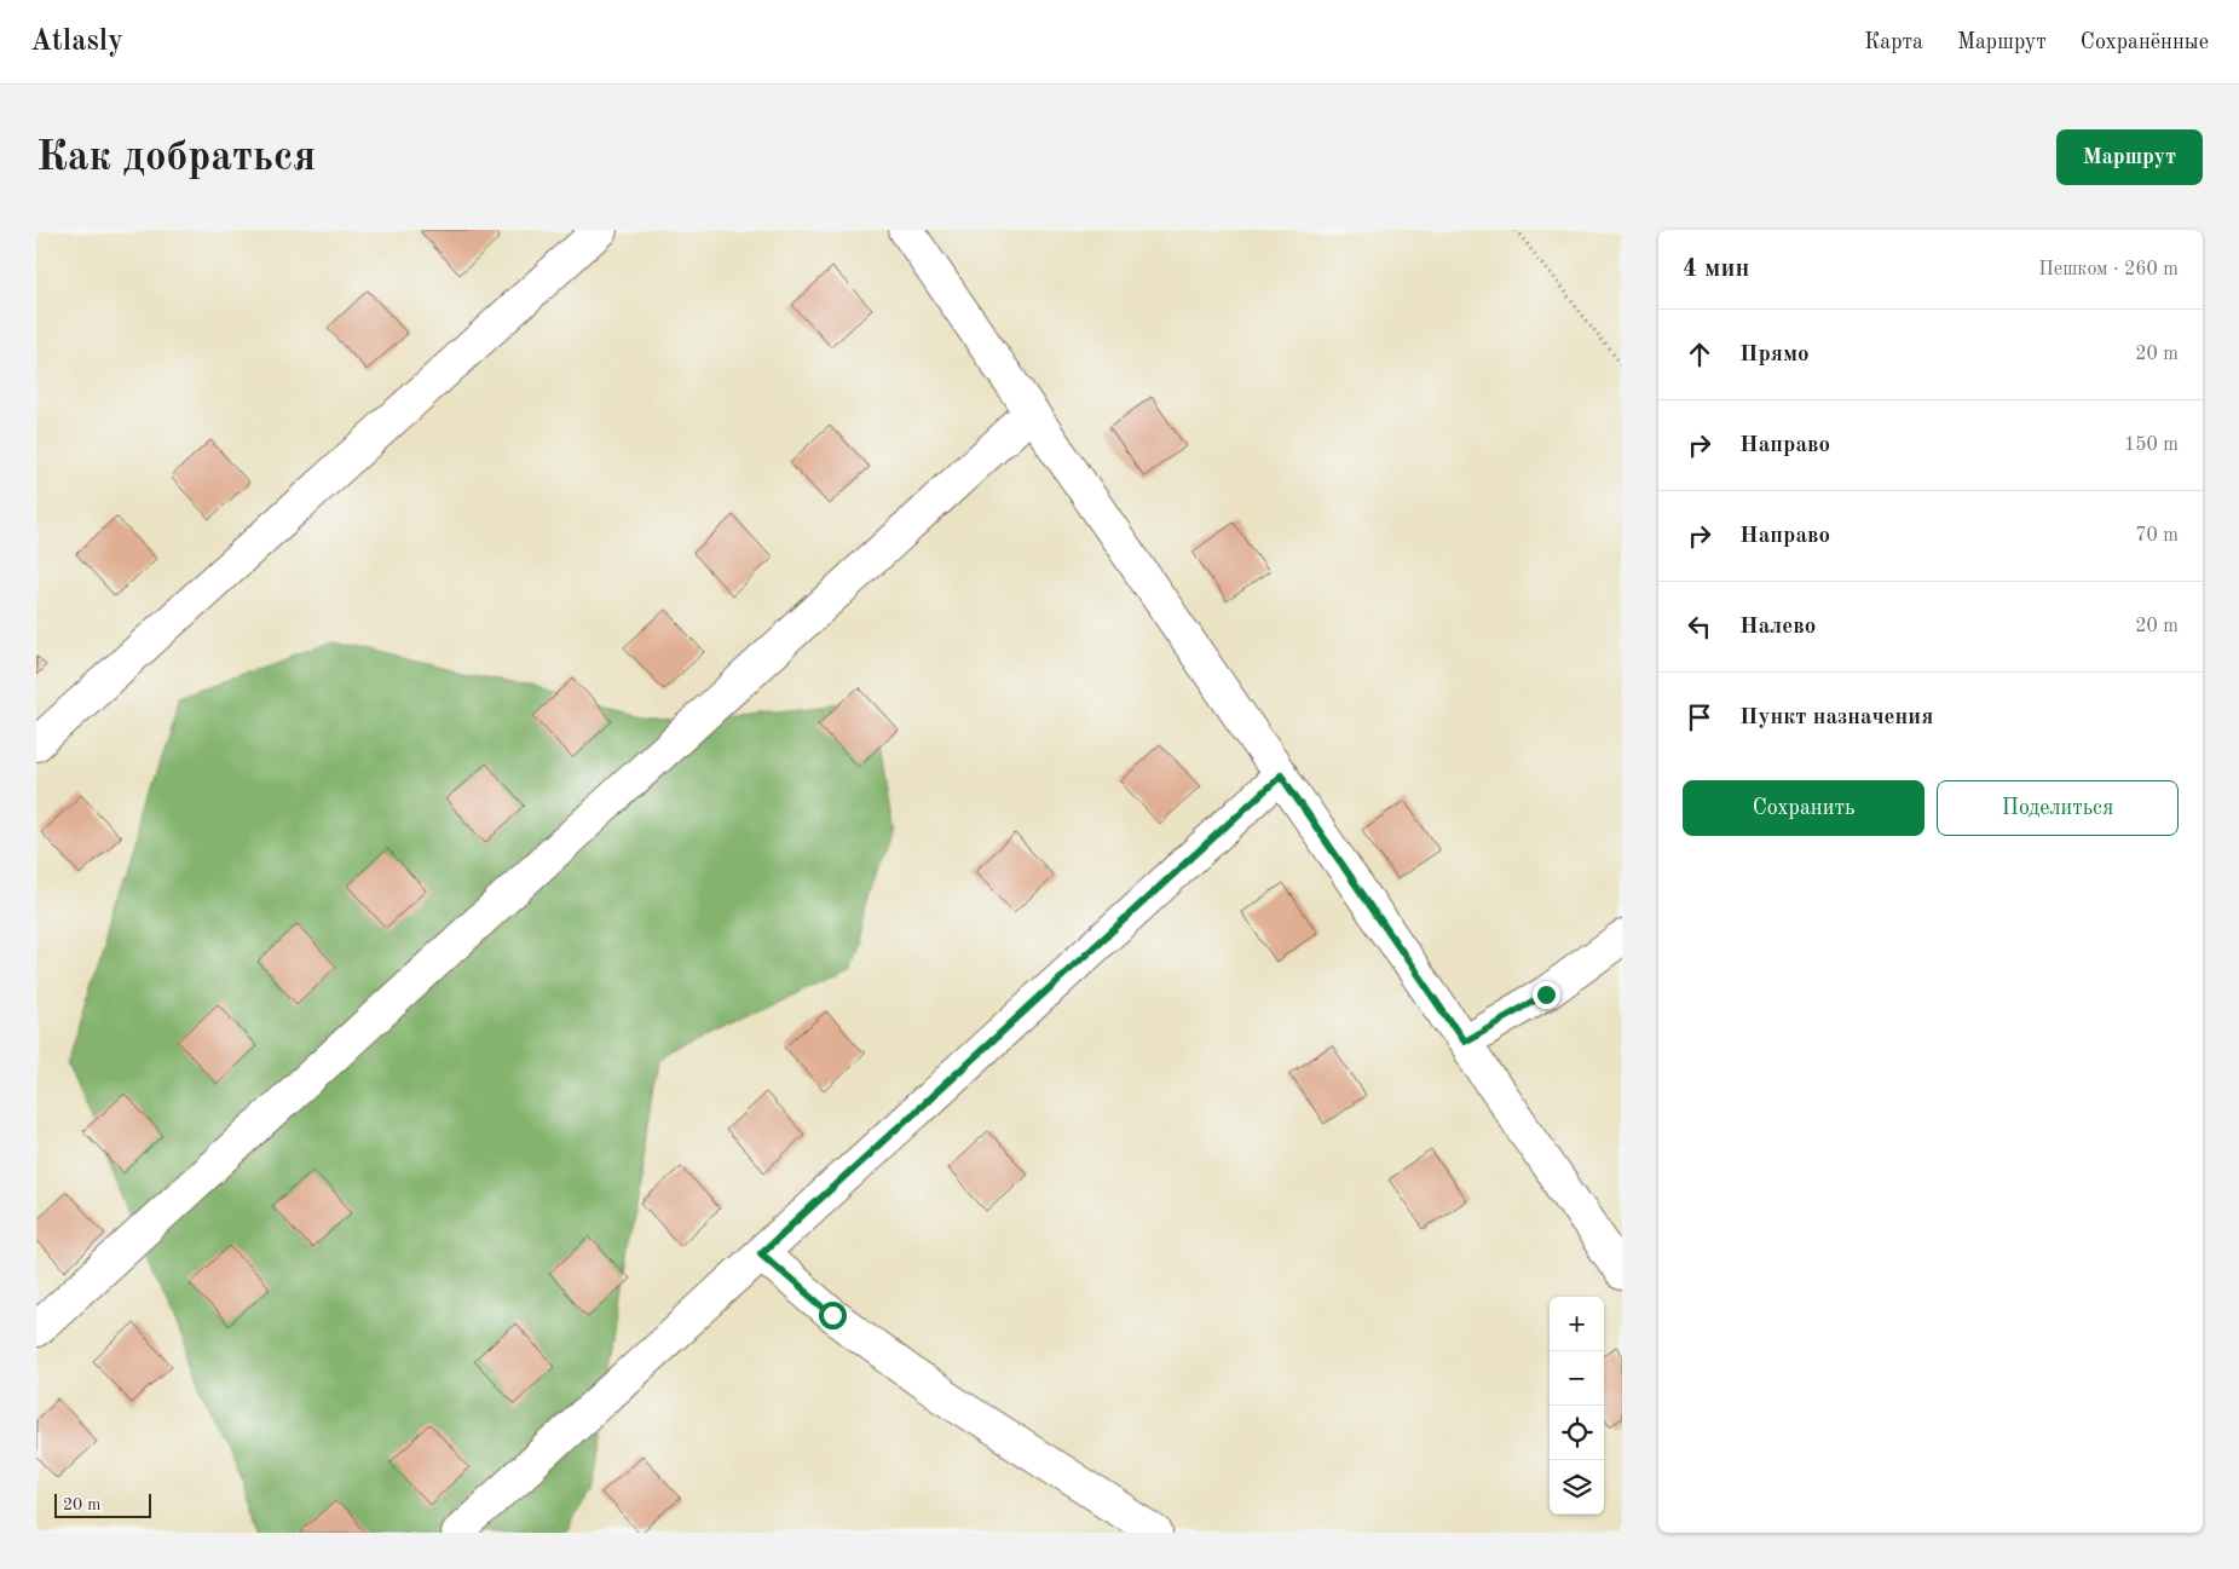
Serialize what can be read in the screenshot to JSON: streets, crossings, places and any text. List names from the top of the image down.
{
  "scale_bar": "20 m",
  "page": {
    "header": "Atlasly",
    "nav": ["Карта", "Маршрут", "Сохранённые"],
    "buttons": [
      "Маршрут",
      ["Сохранить", "Поделиться"]
    ],
    "title": "Как добраться",
    "heading": ["4 мин", "Пешком · 260 m"],
    "list": [
      ["Прямо", "20 m"],
      ["Направо", "150 m"],
      ["Направо", "70 m"],
      ["Налево", "20 m"],
      "Пункт назначения"
    ],
    "map_buttons": ["+", "−"],
    "scale": "20 m"
  }
}
